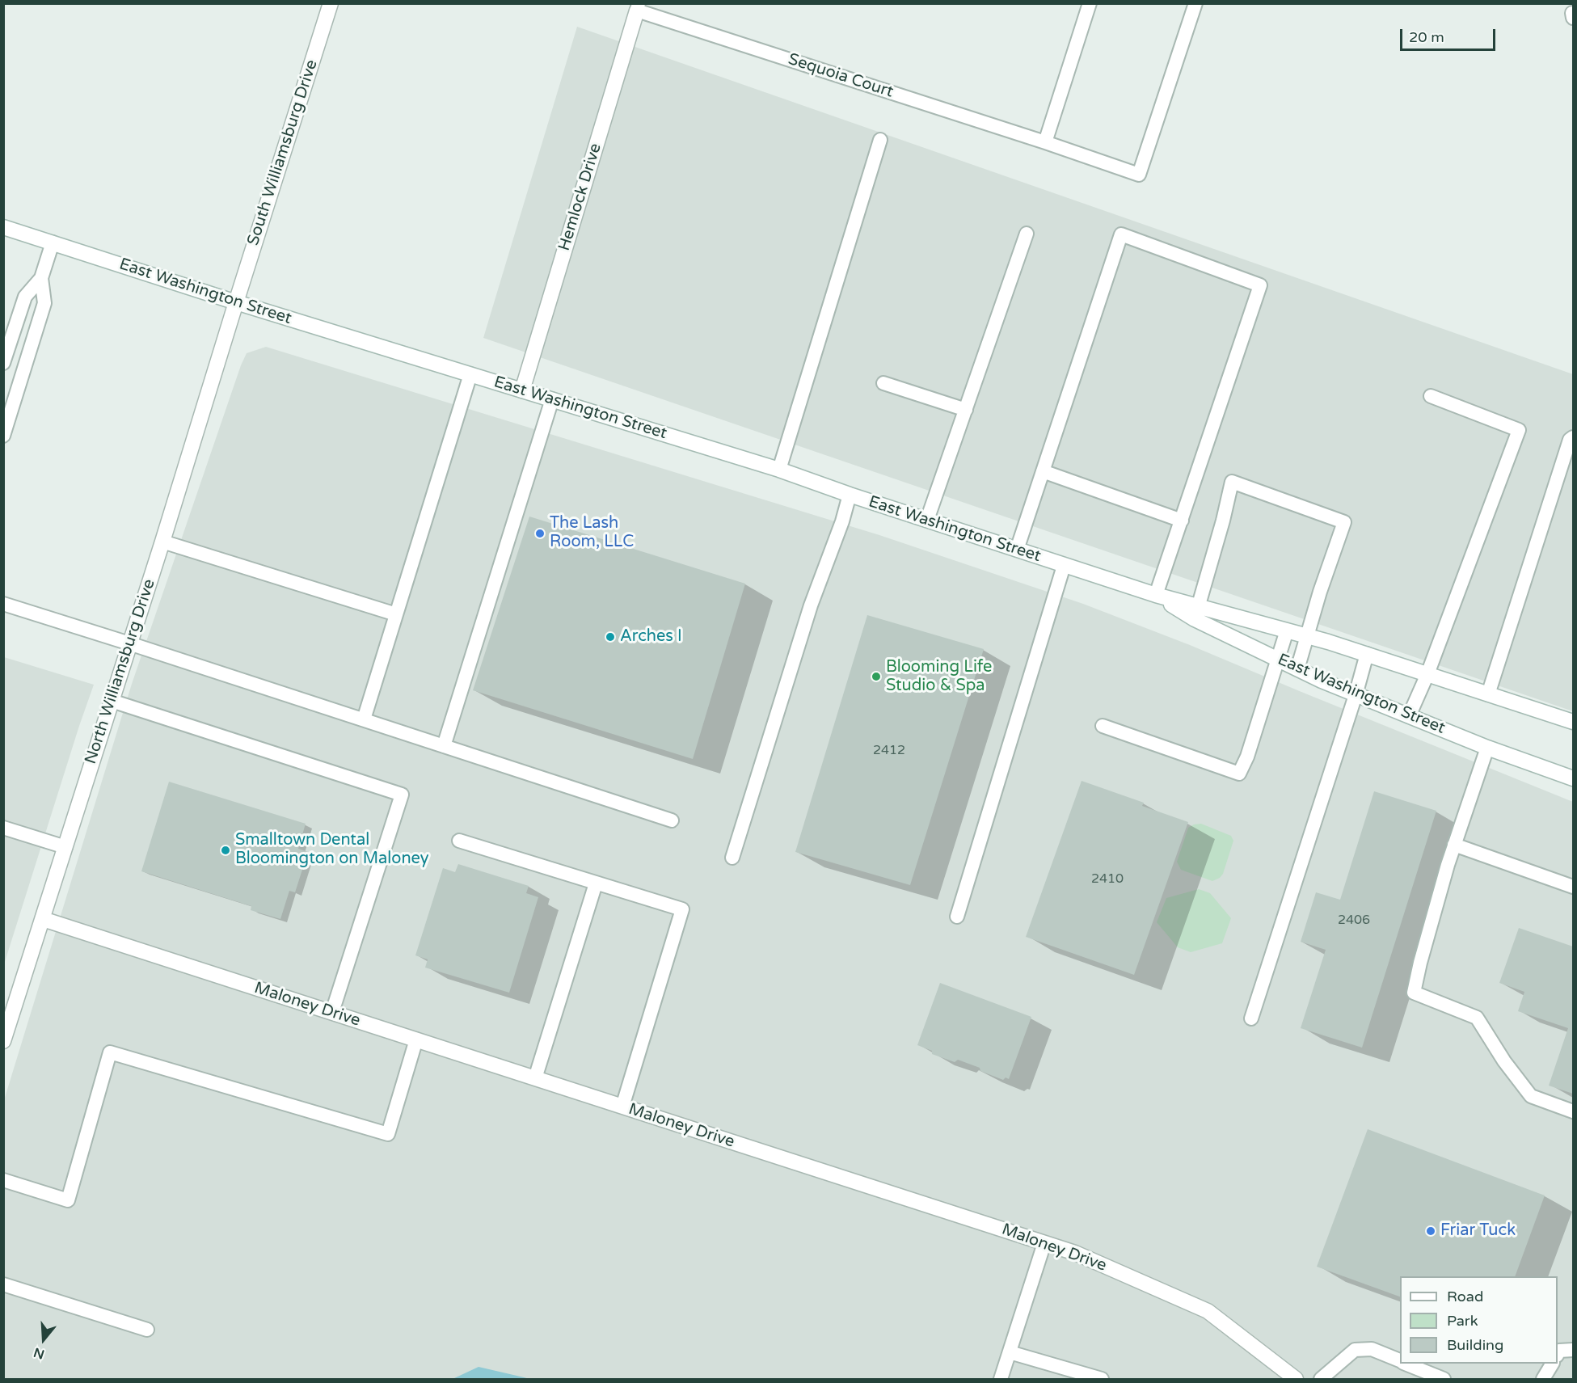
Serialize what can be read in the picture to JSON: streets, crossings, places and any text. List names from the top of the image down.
{
  "streets": {
    "street": [
      "South Williamsburg Drive",
      "Hemlock Drive",
      "East Washington Street",
      "North Williamsburg Drive",
      "Maloney Drive"
    ],
    "lane": ["Sequoia Court"]
  },
  "crossings": [
    ["Sequoia Court", "Hemlock Drive"],
    ["South Williamsburg Drive", "East Washington Street"],
    ["South Williamsburg Drive", "North Williamsburg Drive"],
    ["Hemlock Drive", "East Washington Street"],
    ["East Washington Street", "North Williamsburg Drive"],
    ["North Williamsburg Drive", "Maloney Drive"]
  ],
  "places": [
    "The Lash Room, LLC",
    "Arches I",
    "Blooming Life Studio & Spa",
    "Smalltown Dental Bloomington on Maloney",
    "Friar Tuck"
  ],
  "house_numbers": ["2412", "2410", "2406"],
  "legend": ["Road", "Park", "Building"],
  "scale_bar": "20 m",
  "north": "bottom"
}
